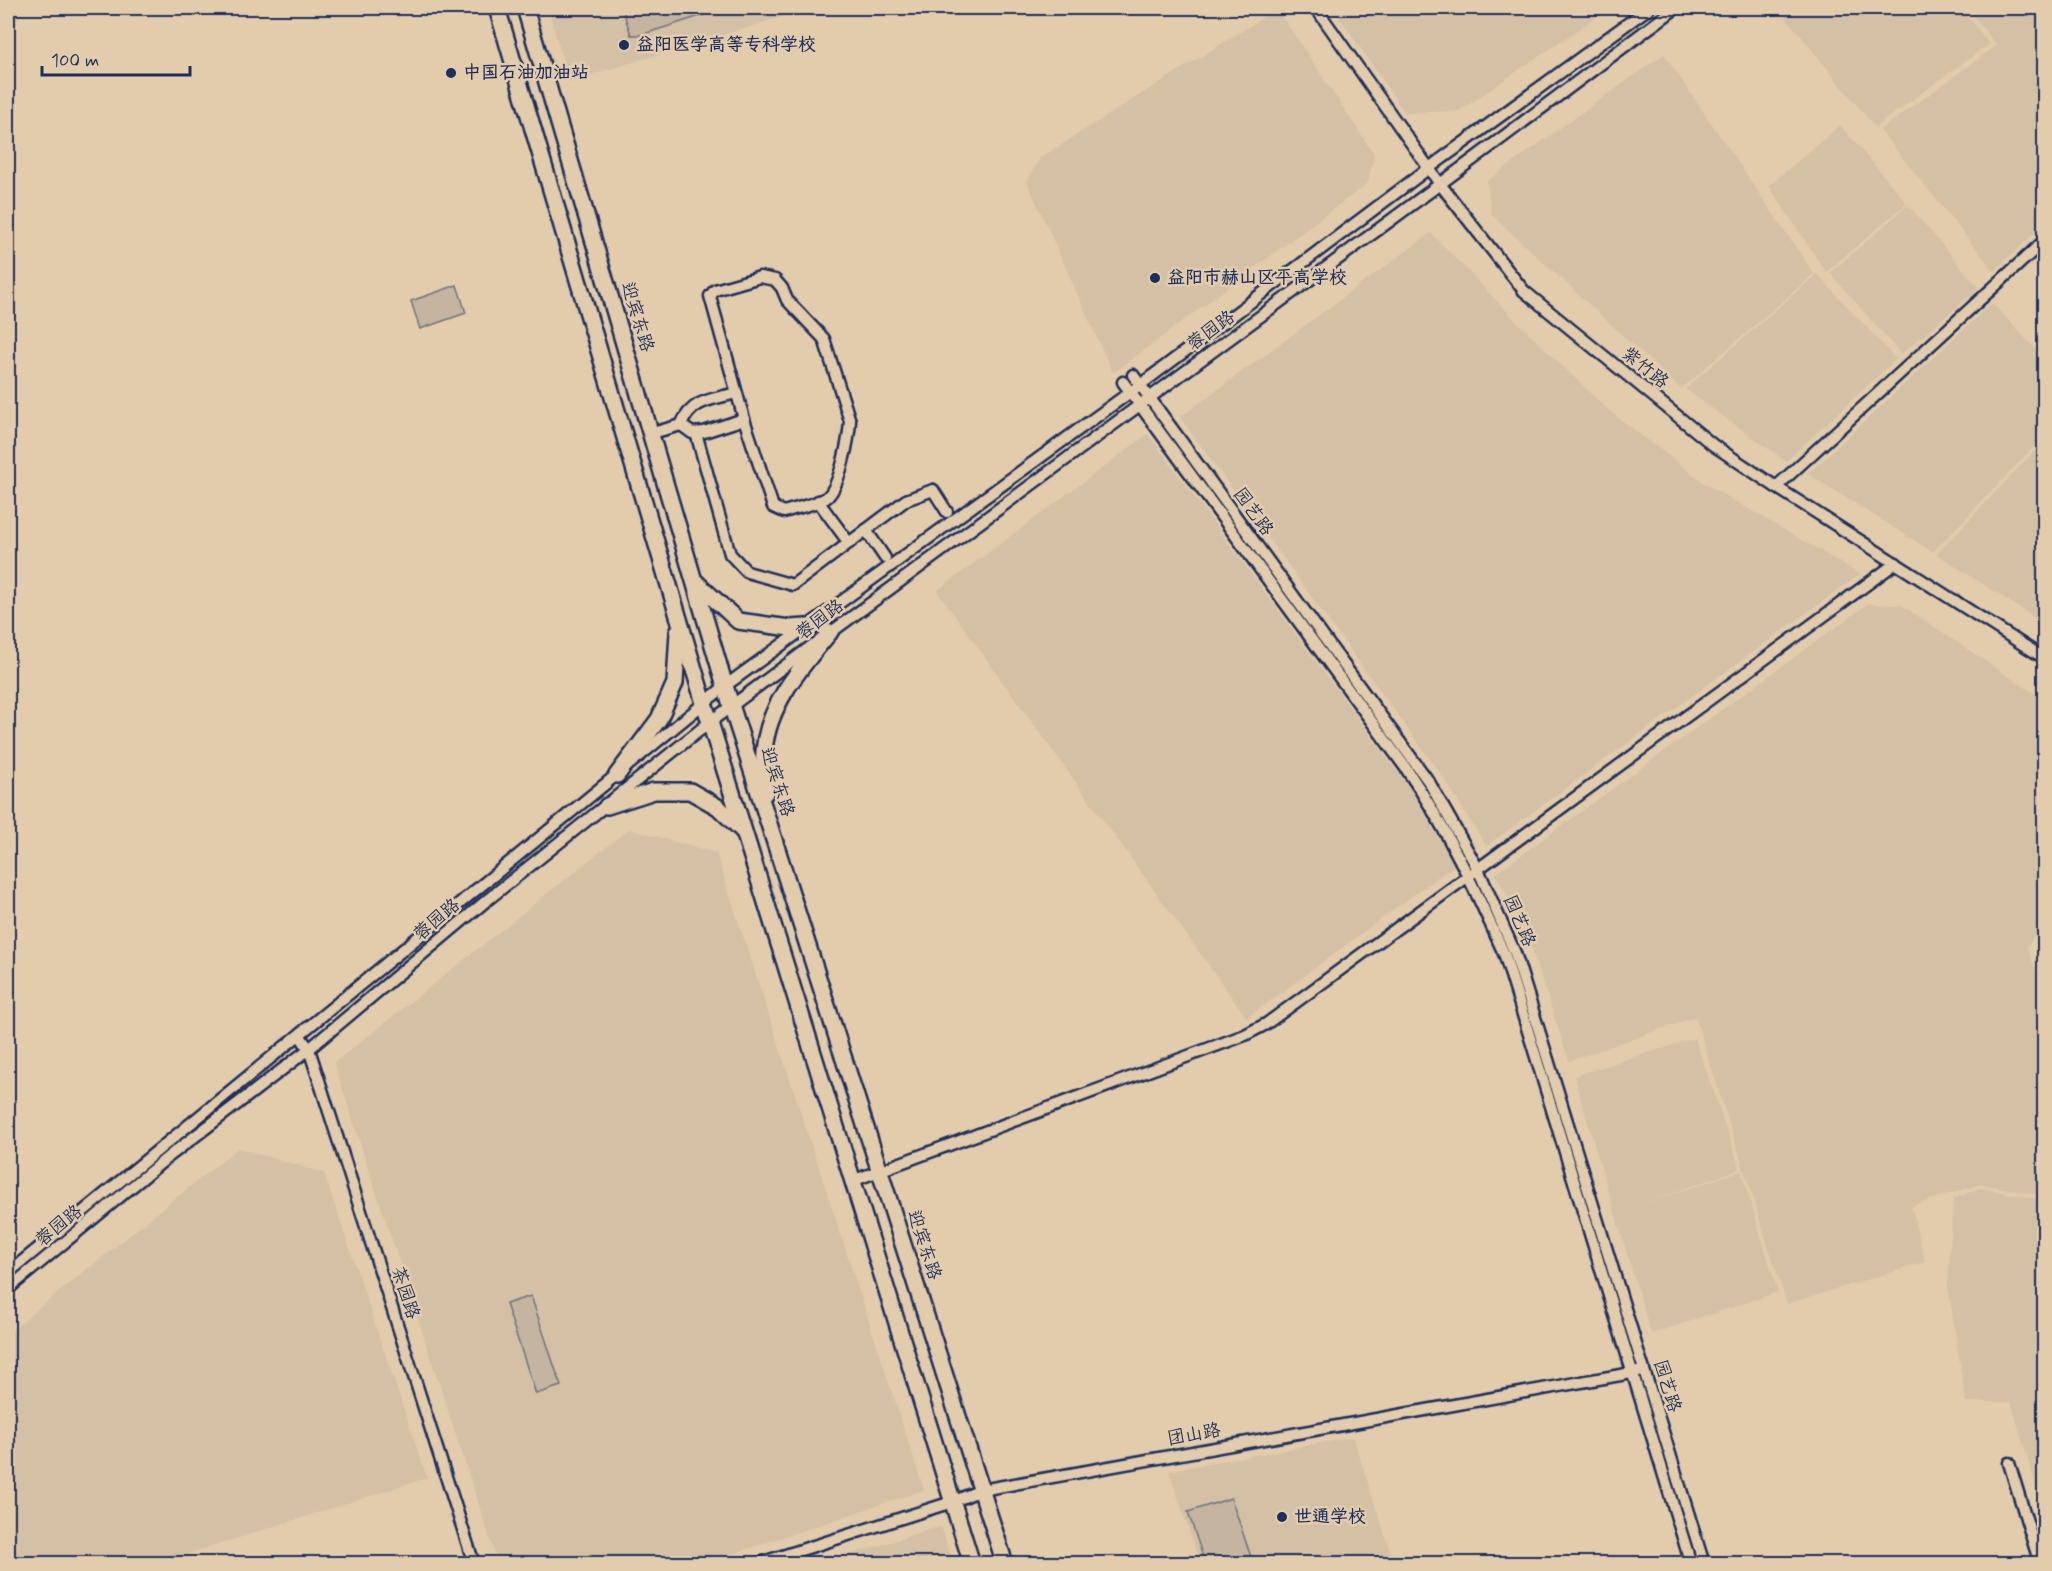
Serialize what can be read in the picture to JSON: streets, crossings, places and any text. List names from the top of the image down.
{
  "streets": {
    "highway": ["迎宾东路"],
    "street": [
      "蓉园路",
      "紫竹路",
      "园艺路",
      "茶园路",
      "团山路"
    ]
  },
  "crossings": [
    ["迎宾东路", "蓉园路"],
    ["迎宾东路", "团山路"],
    ["蓉园路", "紫竹路"],
    ["蓉园路", "园艺路"],
    ["蓉园路", "茶园路"],
    ["园艺路", "团山路"]
  ],
  "places": [
    "益阳医学高等专科学校",
    "中国石油加油站",
    "益阳市赫山区平高学校",
    "世通学校"
  ],
  "scale_bar": "100 m"
}
